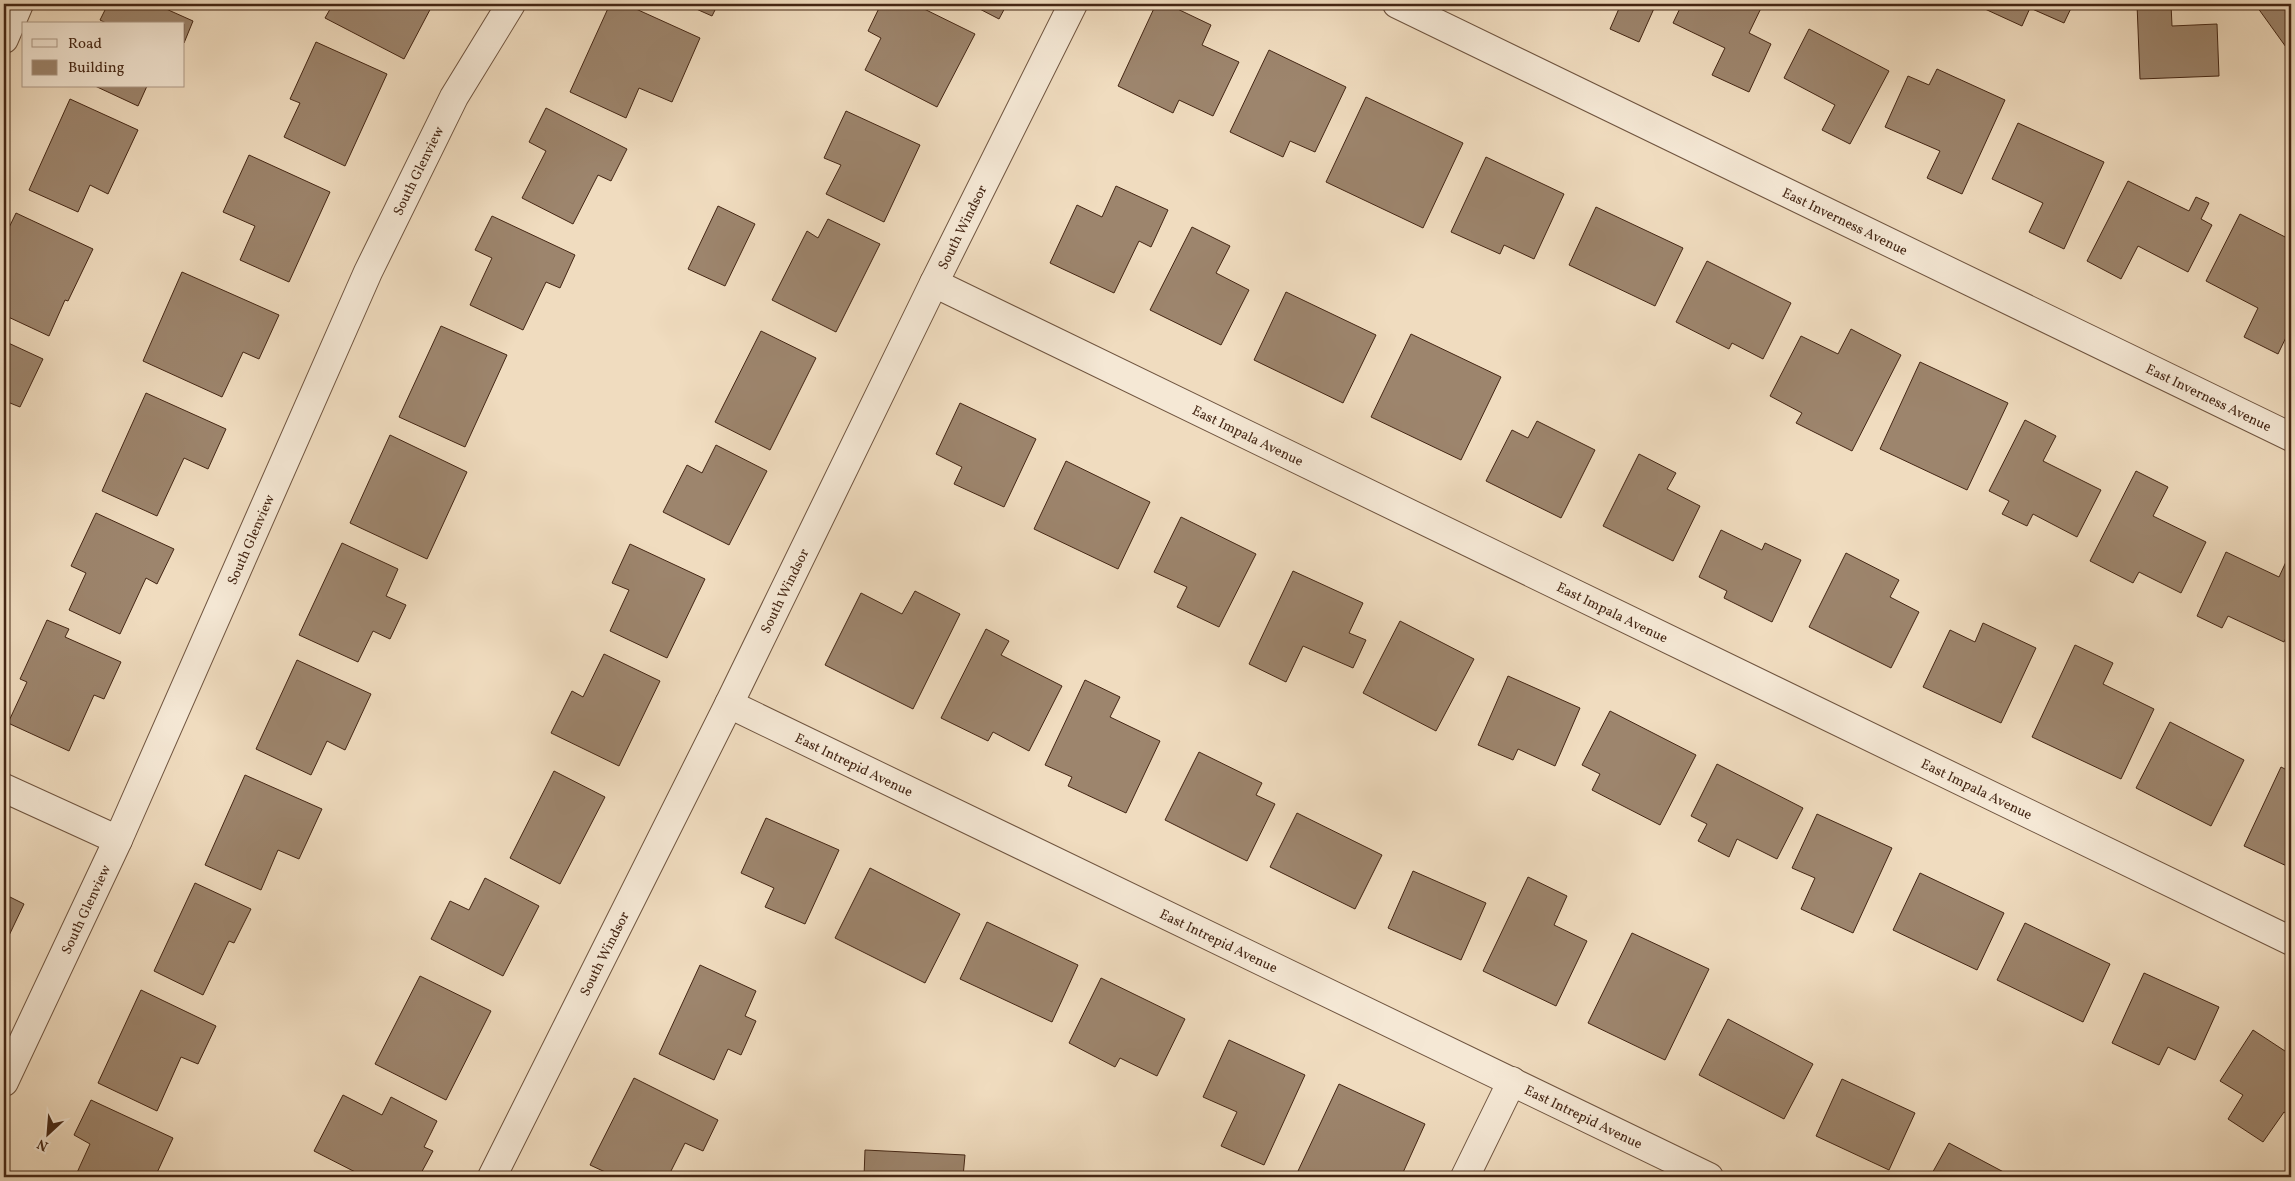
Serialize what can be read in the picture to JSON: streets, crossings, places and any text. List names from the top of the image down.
{
  "streets": {
    "street": [
      "South Glenview",
      "East Inverness Avenue",
      "South Windsor",
      "East Impala Avenue",
      "East Intrepid Avenue"
    ]
  },
  "crossings": [
    ["South Windsor", "East Impala Avenue"],
    ["South Windsor", "East Intrepid Avenue"]
  ],
  "legend": ["Road", "Building"],
  "north": "bottom left"
}
